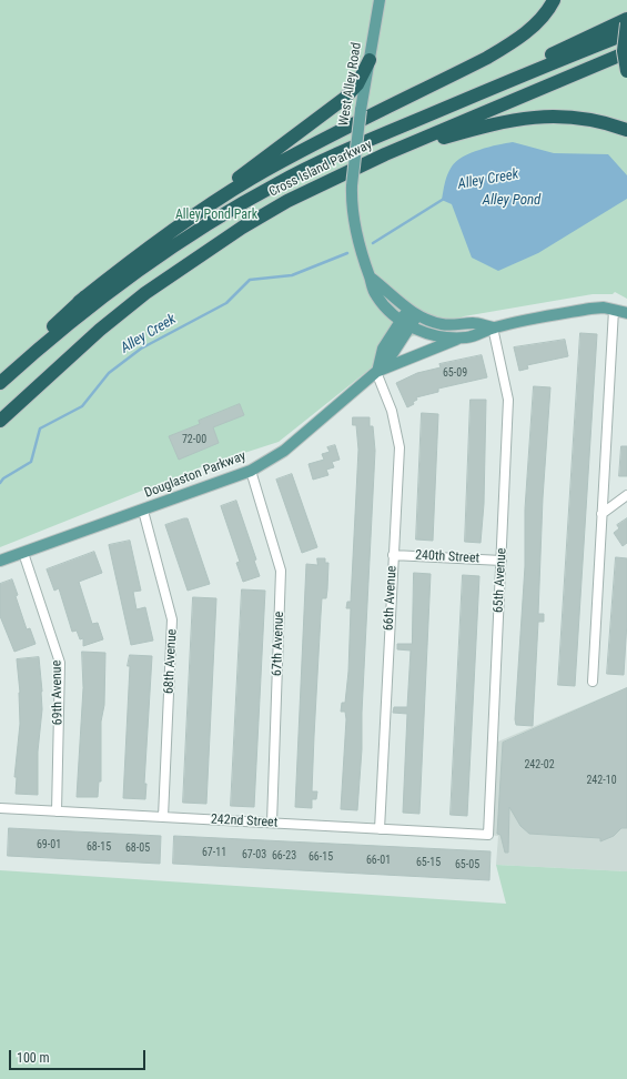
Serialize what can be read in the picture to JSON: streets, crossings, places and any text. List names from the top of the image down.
{
  "streets": {
    "highway": ["Cross Island Parkway"],
    "main road": ["West Alley Road", "Douglaston Parkway"],
    "street": [
      "240th Street",
      "65th Avenue",
      "66th Avenue",
      "67th Avenue",
      "68th Avenue",
      "69th Avenue",
      "242nd Street"
    ]
  },
  "crossings": [
    ["West Alley Road", "Douglaston Parkway"],
    ["Douglaston Parkway", "65th Avenue"],
    ["Douglaston Parkway", "66th Avenue"],
    ["Douglaston Parkway", "67th Avenue"],
    ["Douglaston Parkway", "68th Avenue"],
    ["Douglaston Parkway", "69th Avenue"],
    ["240th Street", "65th Avenue"],
    ["240th Street", "66th Avenue"],
    ["65th Avenue", "242nd Street"],
    ["66th Avenue", "242nd Street"],
    ["67th Avenue", "242nd Street"],
    ["68th Avenue", "242nd Street"],
    ["69th Avenue", "242nd Street"]
  ],
  "water": ["Alley Creek", "Alley Pond"],
  "parks": ["Alley Pond Park"],
  "house_numbers": [
    "65-09",
    "72-00",
    "242-02",
    "242-10",
    "69-01",
    "68-15",
    "68-05",
    "67-11",
    "67-03",
    "66-23",
    "66-15",
    "66-01",
    "65-15",
    "65-05"
  ],
  "scale_bar": "100 m"
}
